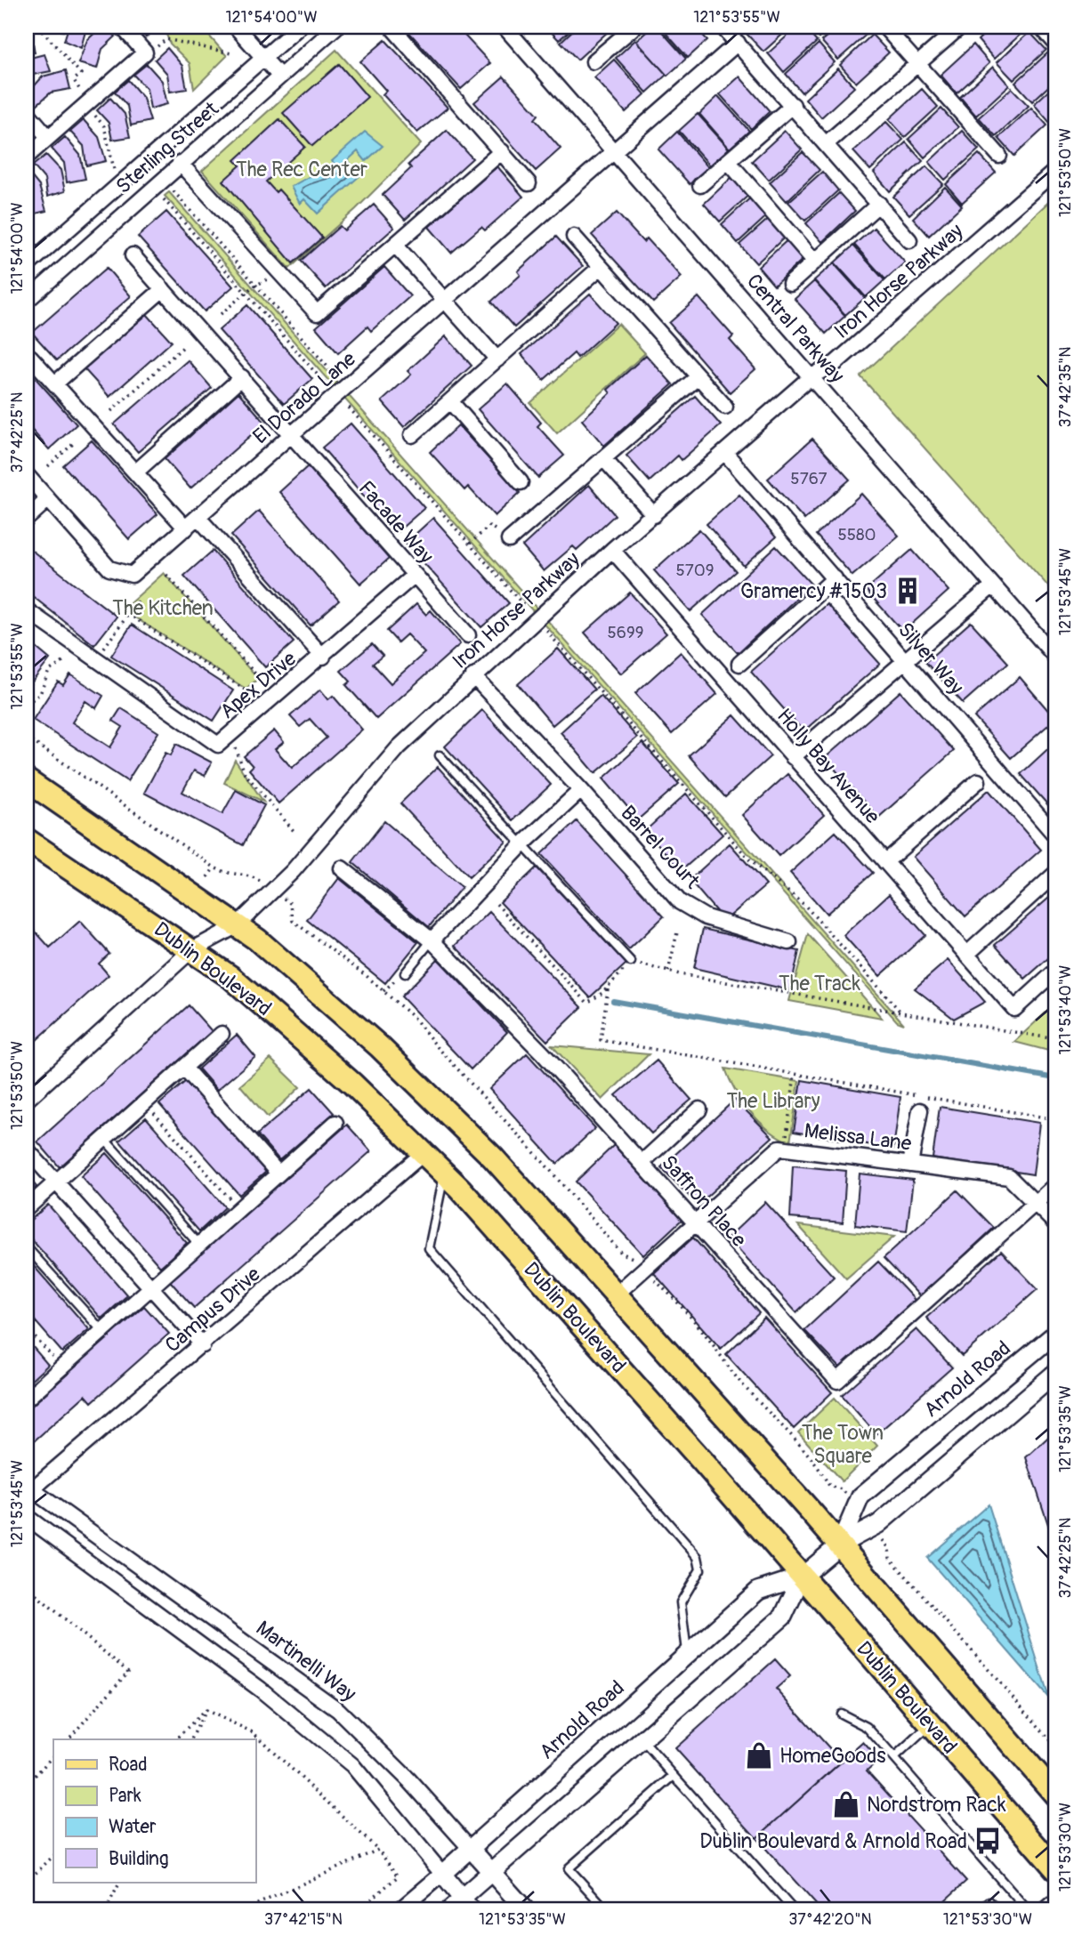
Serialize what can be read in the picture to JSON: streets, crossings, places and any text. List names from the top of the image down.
{
  "streets": {
    "main road": ["Dublin Boulevard"],
    "street": [
      "Sterling Street",
      "Iron Horse Parkway",
      "Central Parkway",
      "El Dorado Lane",
      "Facade Way",
      "Silver Way",
      "Apex Drive",
      "Holly Bay Avenue",
      "Barrel Court",
      "Melissa Lane",
      "Saffron Place",
      "Campus Drive",
      "Arnold Road",
      "Martinelli Way"
    ]
  },
  "crossings": [
    ["Iron Horse Parkway", "Central Parkway"],
    ["Iron Horse Parkway", "Silver Way"],
    ["Iron Horse Parkway", "Holly Bay Avenue"],
    ["Iron Horse Parkway", "Barrel Court"],
    ["Iron Horse Parkway", "Dublin Boulevard"],
    ["Central Parkway", "El Dorado Lane"],
    ["El Dorado Lane", "Facade Way"],
    ["Facade Way", "Apex Drive"],
    ["Dublin Boulevard", "Campus Drive"],
    ["Dublin Boulevard", "Arnold Road"],
    ["Melissa Lane", "Saffron Place"],
    ["Campus Drive", "Martinelli Way"],
    ["Arnold Road", "Martinelli Way"]
  ],
  "parks": [
    "The Rec Center",
    "The Kitchen",
    "The Track",
    "The Library",
    "The Town Square"
  ],
  "places": {
    "building": ["Gramercy #1503"],
    "shop": ["HomeGoods", "Nordstrom Rack"],
    "bus stop": ["Dublin Boulevard & Arnold Road"]
  },
  "house_numbers": [
    "5767",
    "5580",
    "5709",
    "5699"
  ],
  "legend": [
    "Road",
    "Park",
    "Water",
    "Building"
  ],
  "coordinates": [
    "121°54'00\"W",
    "121°53'55\"W",
    "121°53'50\"W",
    "37°42'35\"N",
    "37°42'25\"N",
    "121°53'45\"W",
    "121°53'40\"W",
    "121°53'35\"W",
    "121°53'30\"W",
    "37°42'15\"N",
    "37°42'20\"N"
  ]
}
